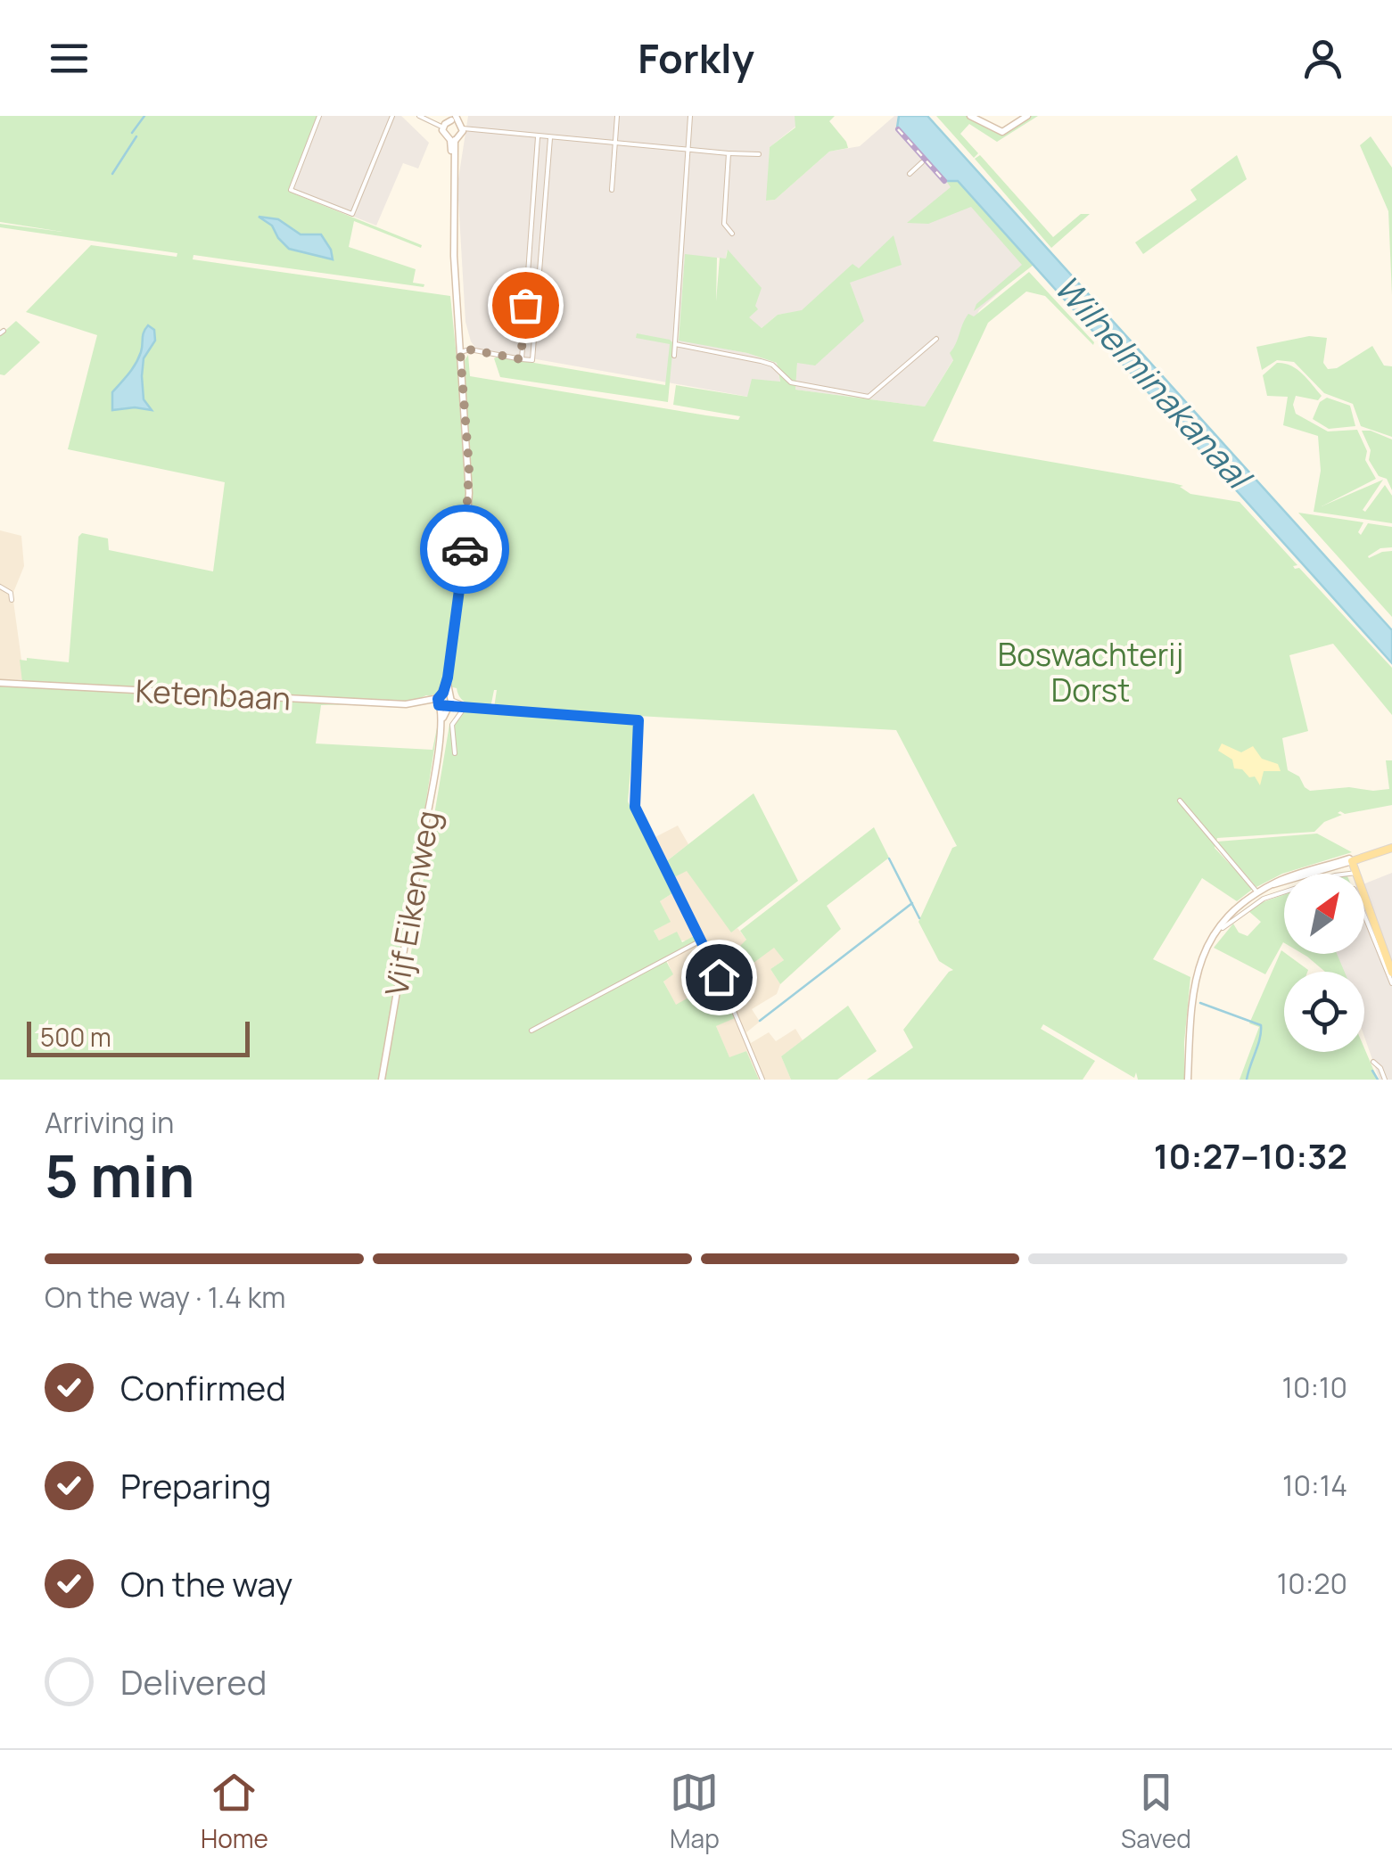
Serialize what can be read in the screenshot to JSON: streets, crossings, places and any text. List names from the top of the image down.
{
  "streets": {
    "main road": ["Ketenbaan", "Vijf Eikenweg"]
  },
  "crossings": [
    ["Ketenbaan", "Vijf Eikenweg"]
  ],
  "water": ["Wilhelminakanaal"],
  "parks": ["Boswachterij Dorst"],
  "scale_bar": "500 m",
  "north": "top right",
  "page": {
    "header": "Forkly",
    "scale": "500 m",
    "heading": ["5 min", "Arriving in", "10:27–10:32"],
    "bar": "On the way · 1.4 km",
    "list": [
      ["Confirmed", "10:10"],
      ["Preparing", "10:14"],
      ["On the way", "10:20"],
      "Delivered"
    ],
    "tabs": ["Home", "Map", "Saved"]
  }
}
